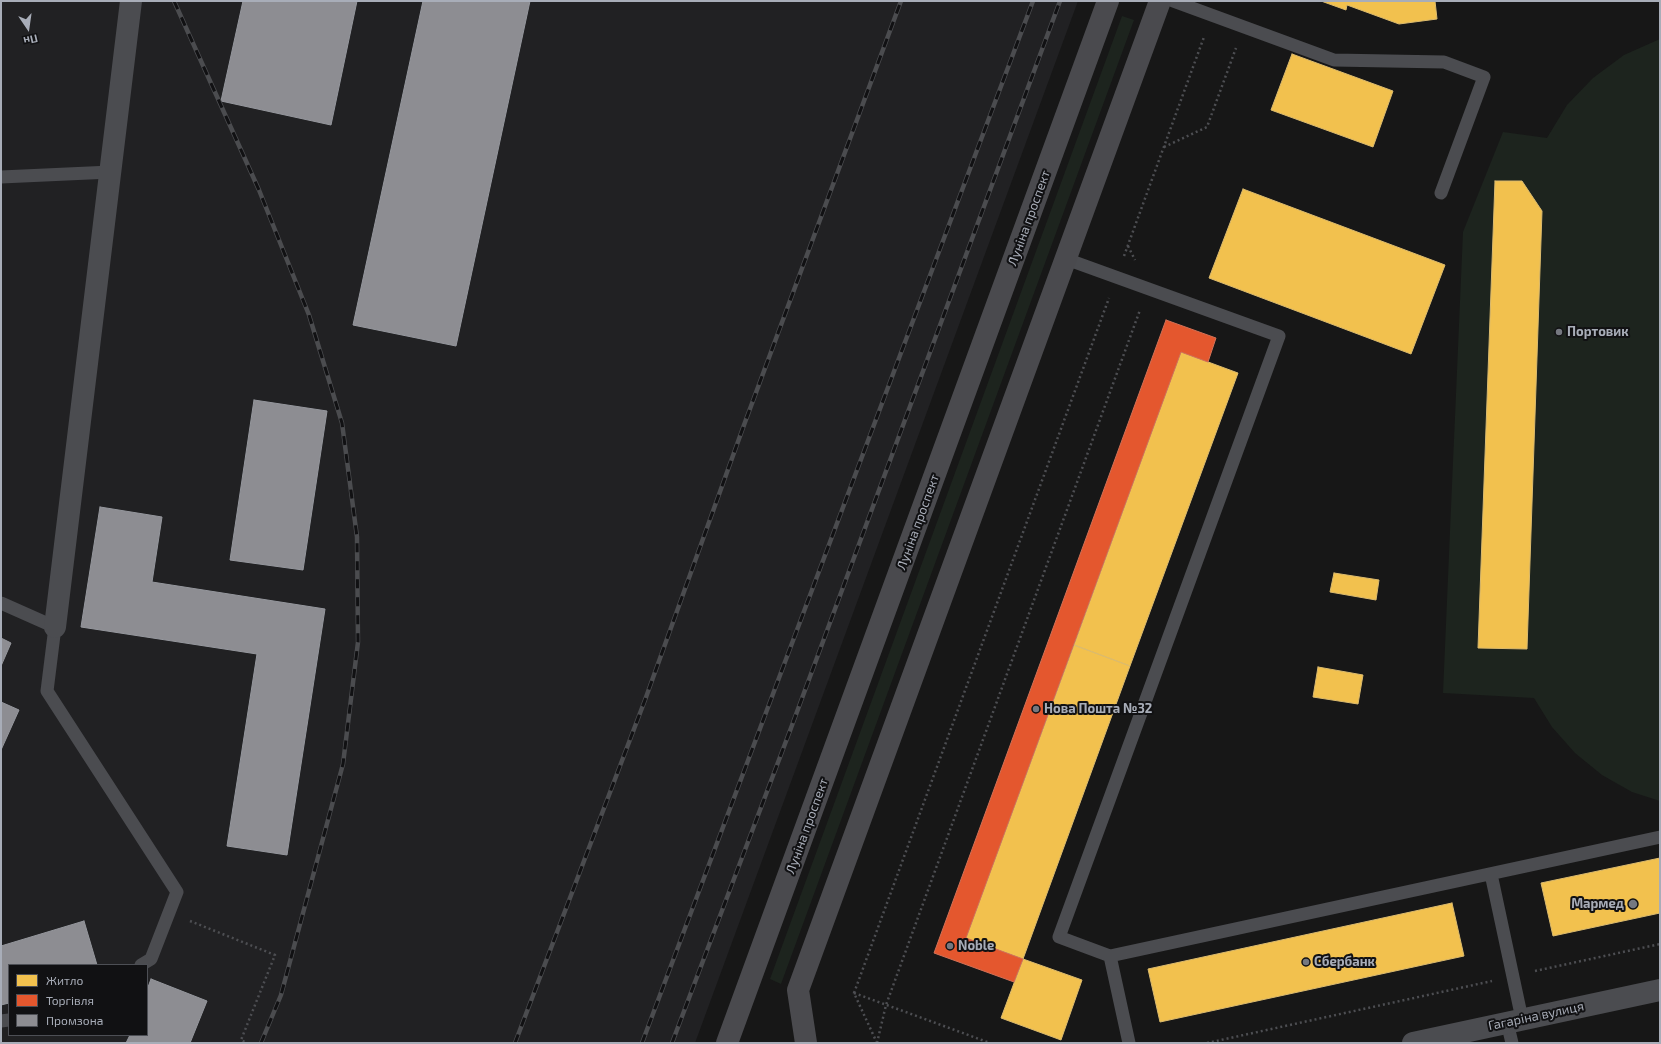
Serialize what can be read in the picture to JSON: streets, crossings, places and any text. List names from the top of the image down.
{
  "streets": {
    "main road": ["Луніна проспект"],
    "street": ["Гагаріна вулиця"]
  },
  "places": [
    "Портовик",
    "Нова Пошта №32",
    "Мармед",
    "Noble",
    "Сбербанк"
  ],
  "legend": ["Житло", "Торгівля", "Промзона"],
  "north": "bottom"
}
